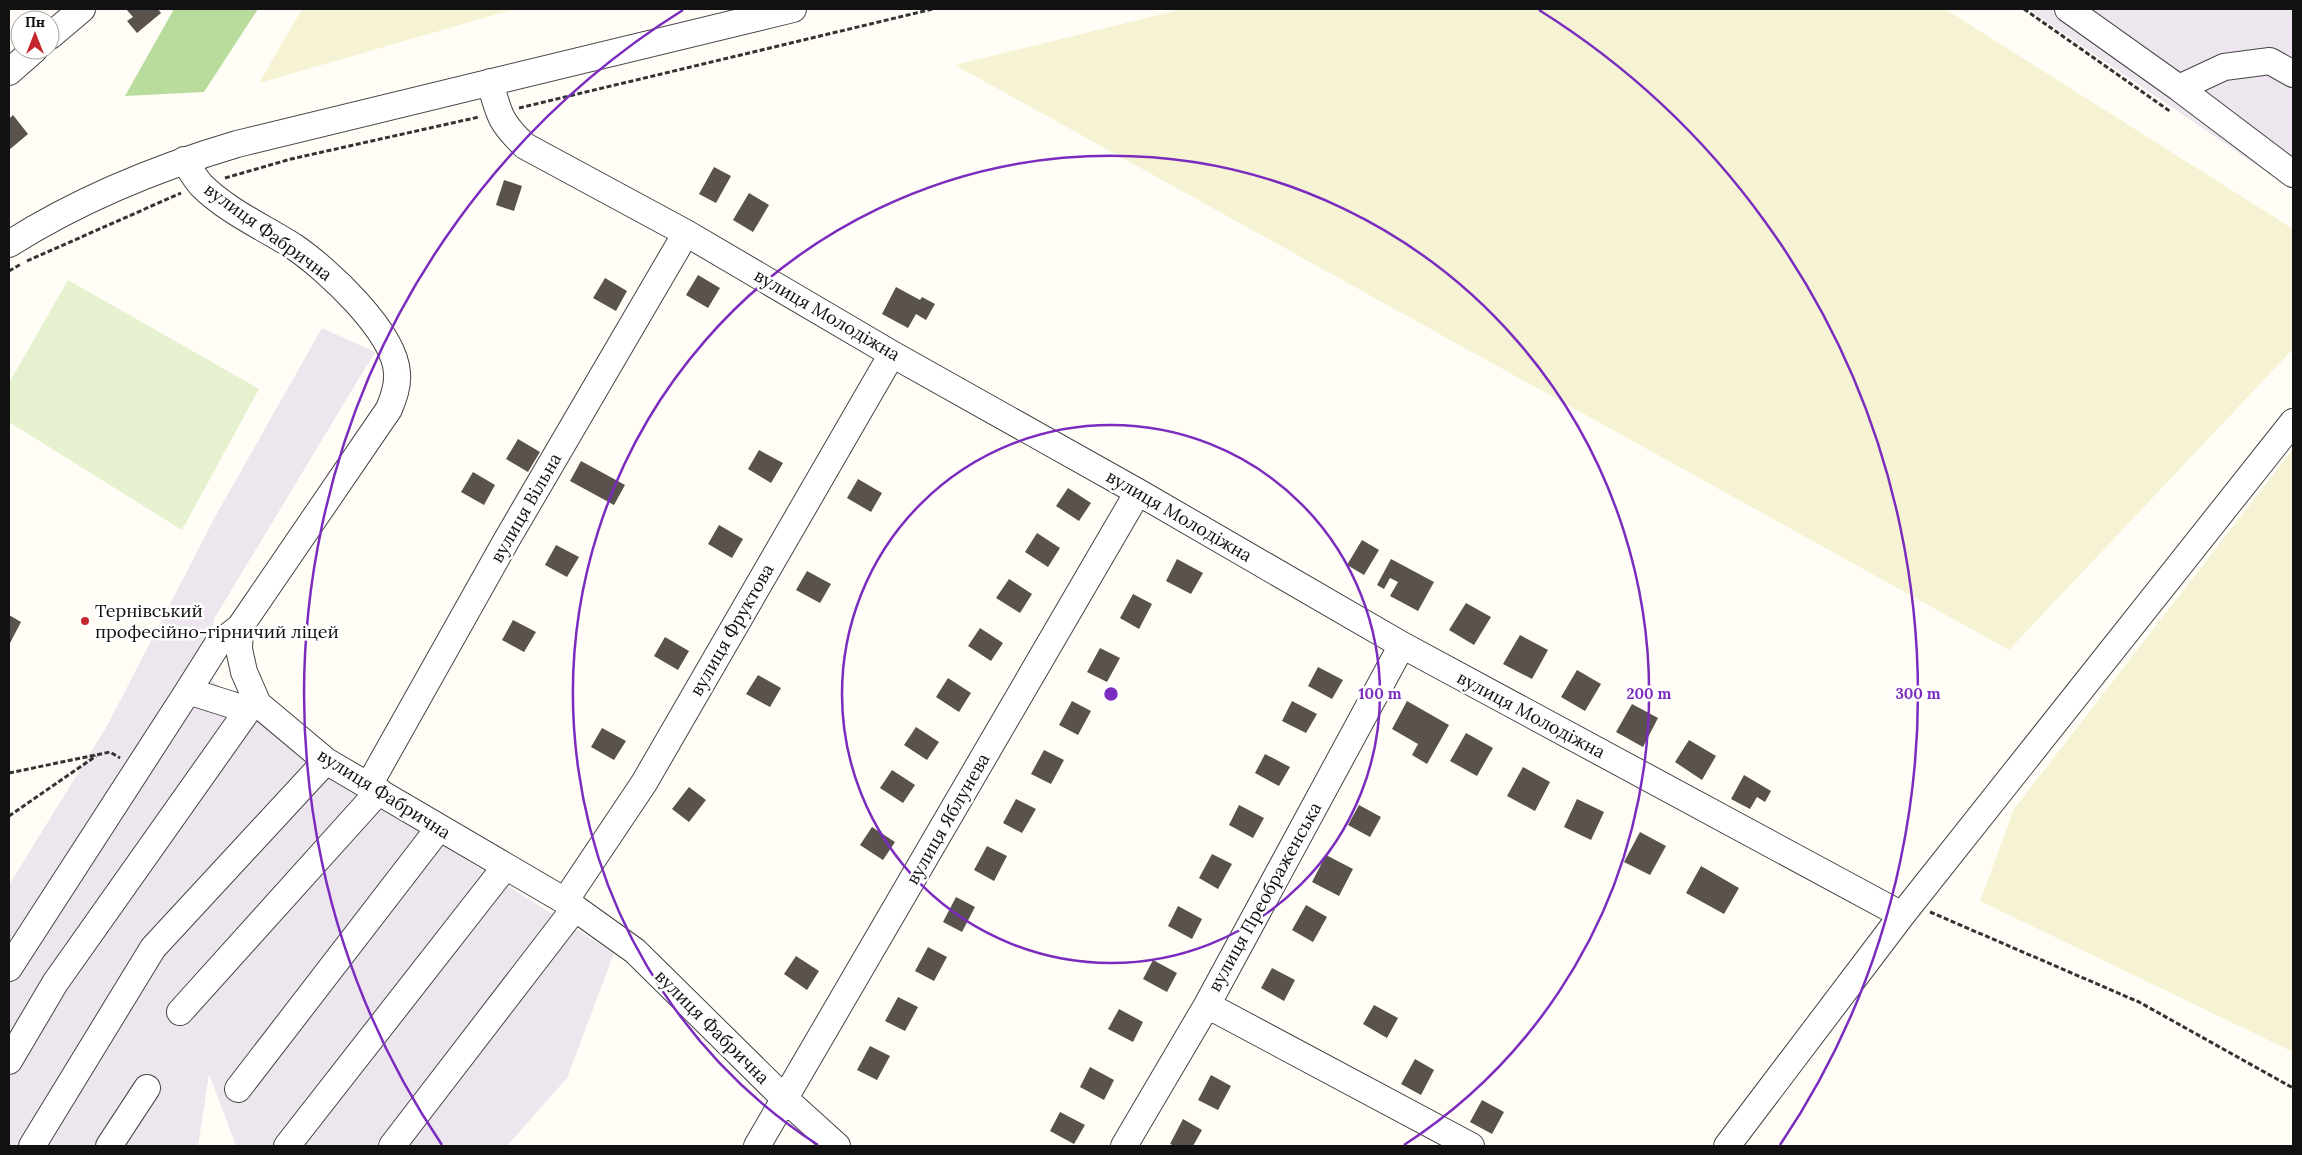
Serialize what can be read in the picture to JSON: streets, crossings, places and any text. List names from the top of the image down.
{
  "streets": {
    "street": [
      "вулиця Фабрична",
      "вулиця Молодіжна",
      "вулиця Вільна",
      "вулиця Фруктова",
      "вулиця Яблунева",
      "вулиця Преображенська"
    ]
  },
  "crossings": [
    ["вулиця Фабрична", "вулиця Вільна"],
    ["вулиця Фабрична", "вулиця Фруктова"],
    ["вулиця Фабрична", "вулиця Яблунева"],
    ["вулиця Молодіжна", "вулиця Вільна"],
    ["вулиця Молодіжна", "вулиця Фруктова"],
    ["вулиця Молодіжна", "вулиця Яблунева"],
    ["вулиця Молодіжна", "вулиця Преображенська"]
  ],
  "places": ["Тернівський професійно-гірничий ліцей"],
  "north": "top",
  "rings": ["100 m", "200 m", "300 m"]
}
